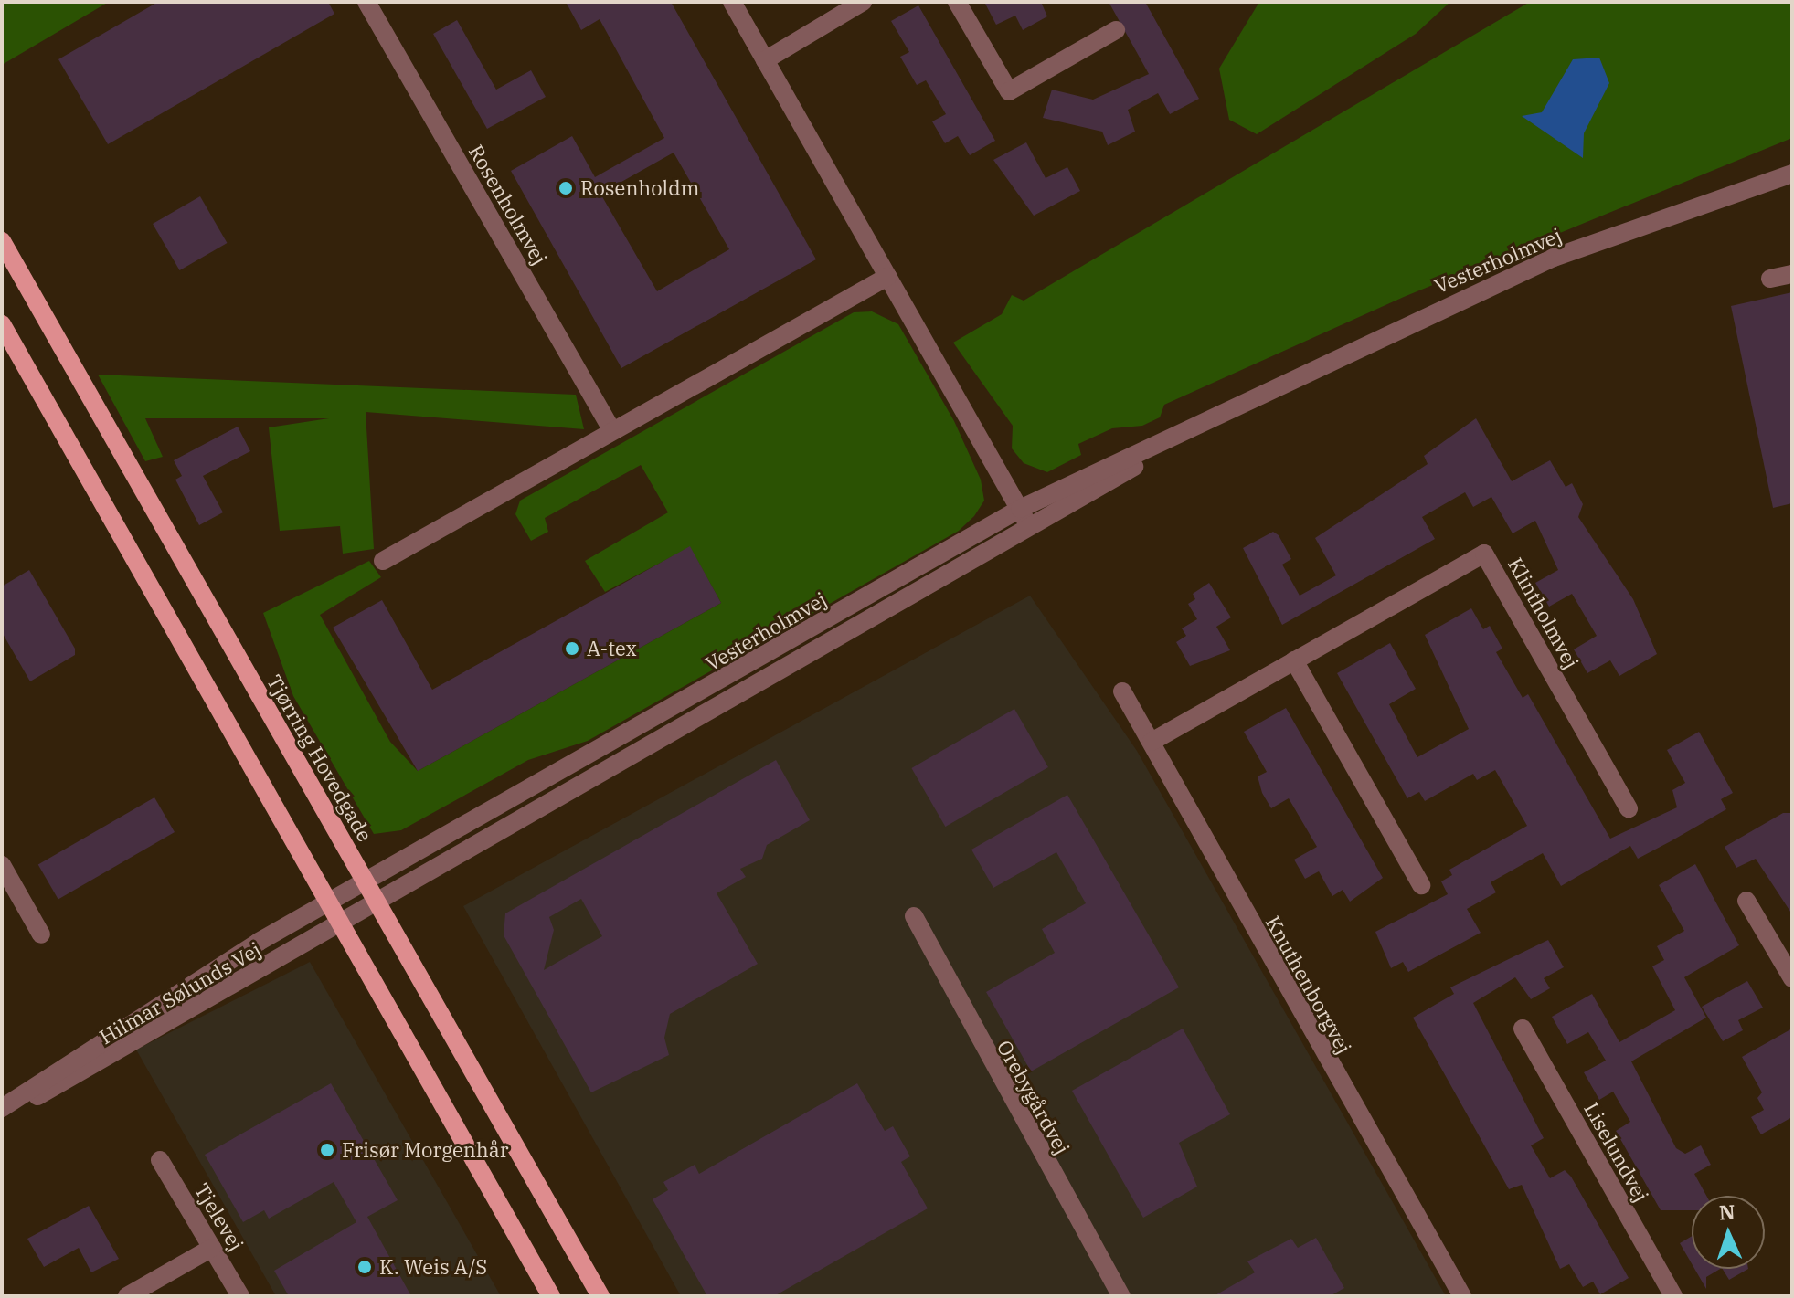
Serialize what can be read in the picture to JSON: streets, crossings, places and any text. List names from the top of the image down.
{
  "streets": {
    "main road": ["Tjørring Hovedgade"],
    "street": [
      "Rosenholmvej",
      "Vesterholmvej",
      "Klintholmvej",
      "Knuthenborgvej",
      "Hilmar Sølunds Vej",
      "Orebygårdvej",
      "Liselundvej",
      "Tjelevej"
    ]
  },
  "crossings": [
    ["Vesterholmvej", "Tjørring Hovedgade"],
    ["Vesterholmvej", "Hilmar Sølunds Vej"],
    ["Klintholmvej", "Knuthenborgvej"],
    ["Tjørring Hovedgade", "Hilmar Sølunds Vej"]
  ],
  "places": [
    "Rosenholdm",
    "A-tex",
    "Frisør Morgenhår",
    "K. Weis A/S"
  ],
  "north": "top"
}
